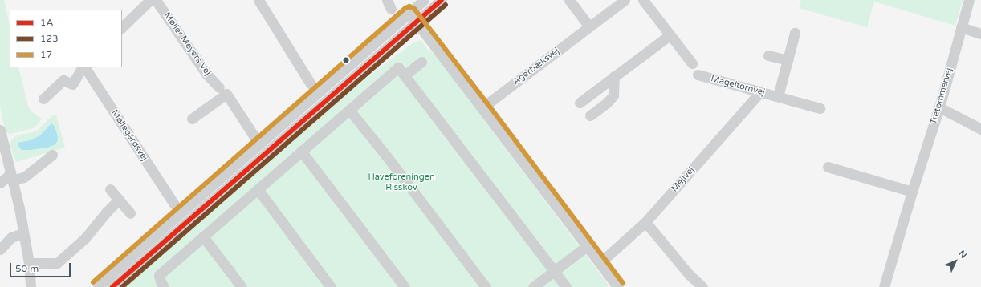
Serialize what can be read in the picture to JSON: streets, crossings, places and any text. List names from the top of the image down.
{
  "streets": {
    "street": [
      "Møller Meyers Vej",
      "Agerbæksvej",
      "Mageltornvej",
      "Tretommervej",
      "Møllegårdsvej",
      "Mejlvej"
    ]
  },
  "crossings": [
    ["Mageltornvej", "Mejlvej"]
  ],
  "parks": ["Haveforeningen Risskov"],
  "lines": ["transit line 1A", "transit line 123", "transit line 17"],
  "legend": ["1A", "123", "17"],
  "scale_bar": "50 m",
  "north": "top right"
}
